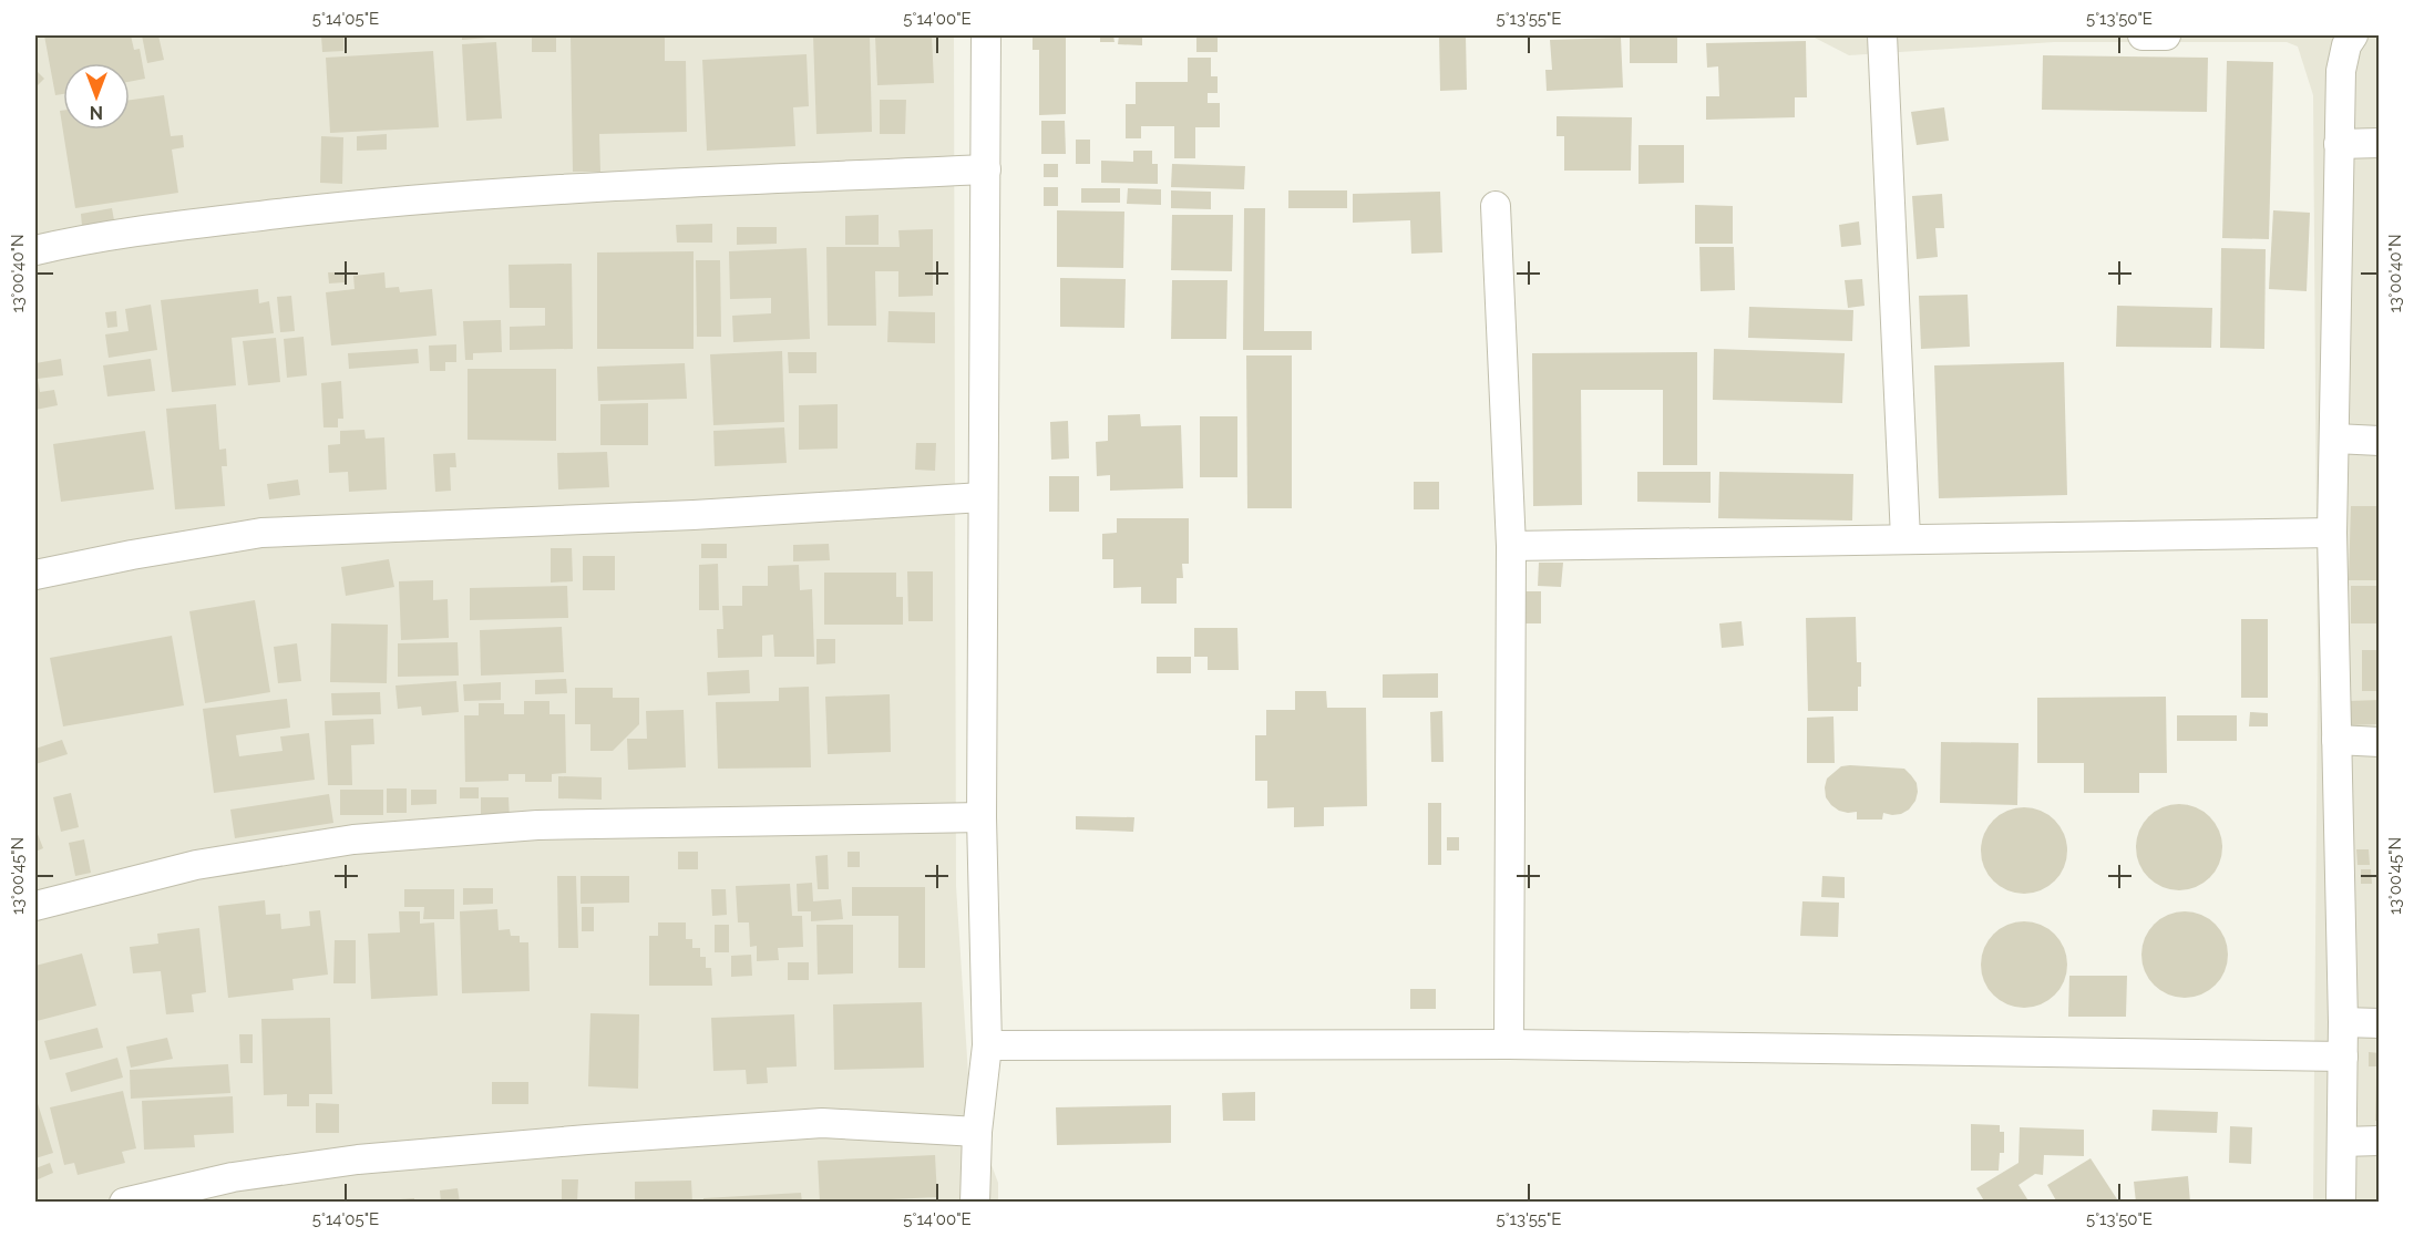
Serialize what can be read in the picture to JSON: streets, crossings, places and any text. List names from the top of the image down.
{
  "north": "bottom",
  "coordinates": [
    "5°14'05\"E",
    "5°14'00\"E",
    "5°13'55\"E",
    "5°13'50\"E",
    "13°00'40\"N",
    "13°00'45\"N"
  ]
}
